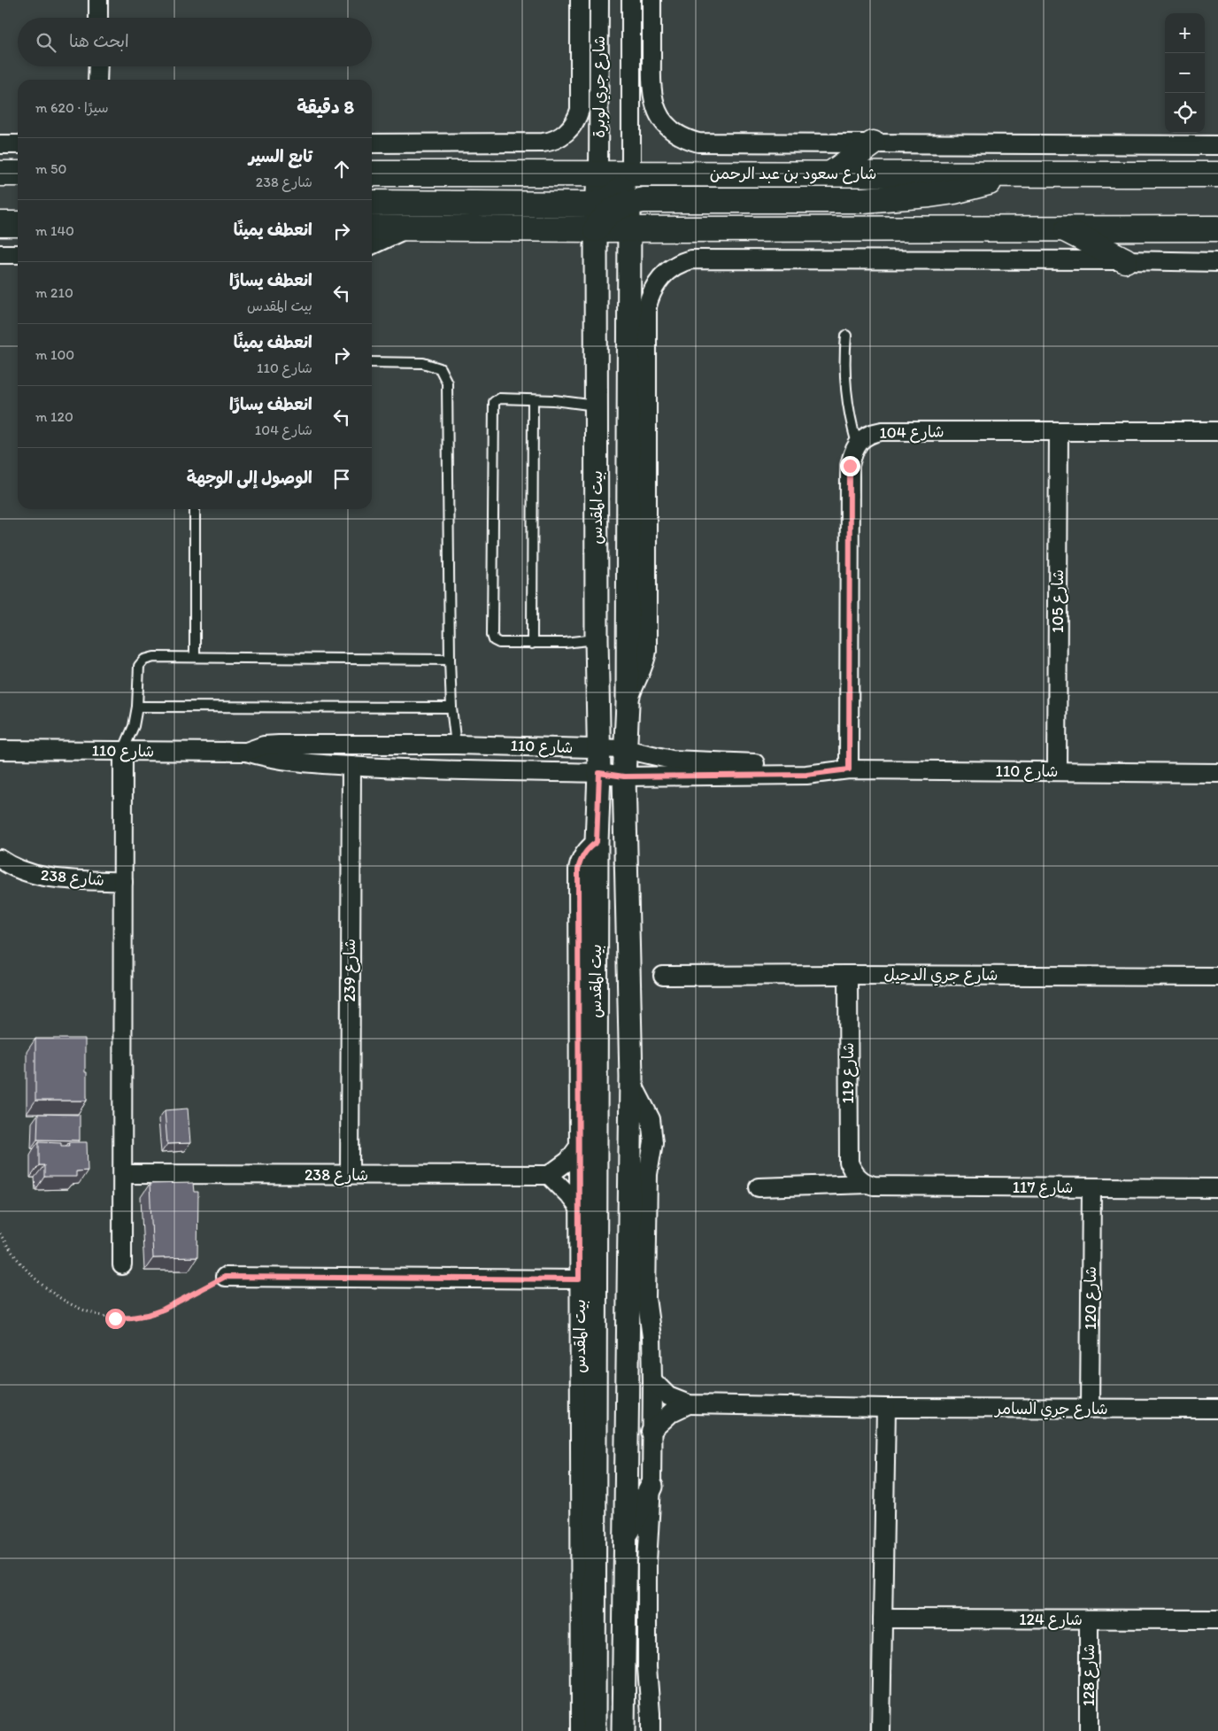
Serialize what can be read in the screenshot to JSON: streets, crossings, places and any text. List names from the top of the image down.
{
  "streets": {
    "main road": ["شارع سعود بن عبد الرحمن"],
    "street": [
      "شارع جري لوبرة",
      "شارع 104",
      "بيت المقدس",
      "شارع 105",
      "شارع 110",
      "شارع 238",
      "شارع 239",
      "شارع جري الدحيل",
      "شارع 119",
      "شارع 117",
      "شارع 120",
      "شارع جري السامر",
      "شارع 124",
      "شارع 128"
    ]
  },
  "crossings": [
    ["شارع جري لوبرة", "شارع سعود بن عبد الرحمن"],
    ["شارع جري لوبرة", "بيت المقدس"],
    ["شارع سعود بن عبد الرحمن", "بيت المقدس"],
    ["شارع 104", "شارع 105"],
    ["شارع 104", "شارع 110"],
    ["بيت المقدس", "شارع 110"],
    ["بيت المقدس", "شارع جري السامر"],
    ["شارع 105", "شارع 110"],
    ["شارع 110", "شارع 239"],
    ["شارع 238", "شارع 239"],
    ["شارع جري الدحيل", "شارع 119"],
    ["شارع 119", "شارع 117"],
    ["شارع 117", "شارع 120"],
    ["شارع 120", "شارع جري السامر"],
    ["شارع 124", "شارع 128"]
  ],
  "page": {
    "map_buttons": ["+", "−"],
    "search": "ابحث هنا",
    "heading": ["8 دقيقة", "سيرًا · 620 m"],
    "list": [
      ["تابع السير", "شارع 238", "50 m"],
      ["انعطف يمينًا", "140 m"],
      ["انعطف يسارًا", "بيت المقدس", "210 m"],
      ["انعطف يمينًا", "شارع 110", "100 m"],
      ["انعطف يسارًا", "شارع 104", "120 m"],
      "الوصول إلى الوجهة"
    ]
  }
}
